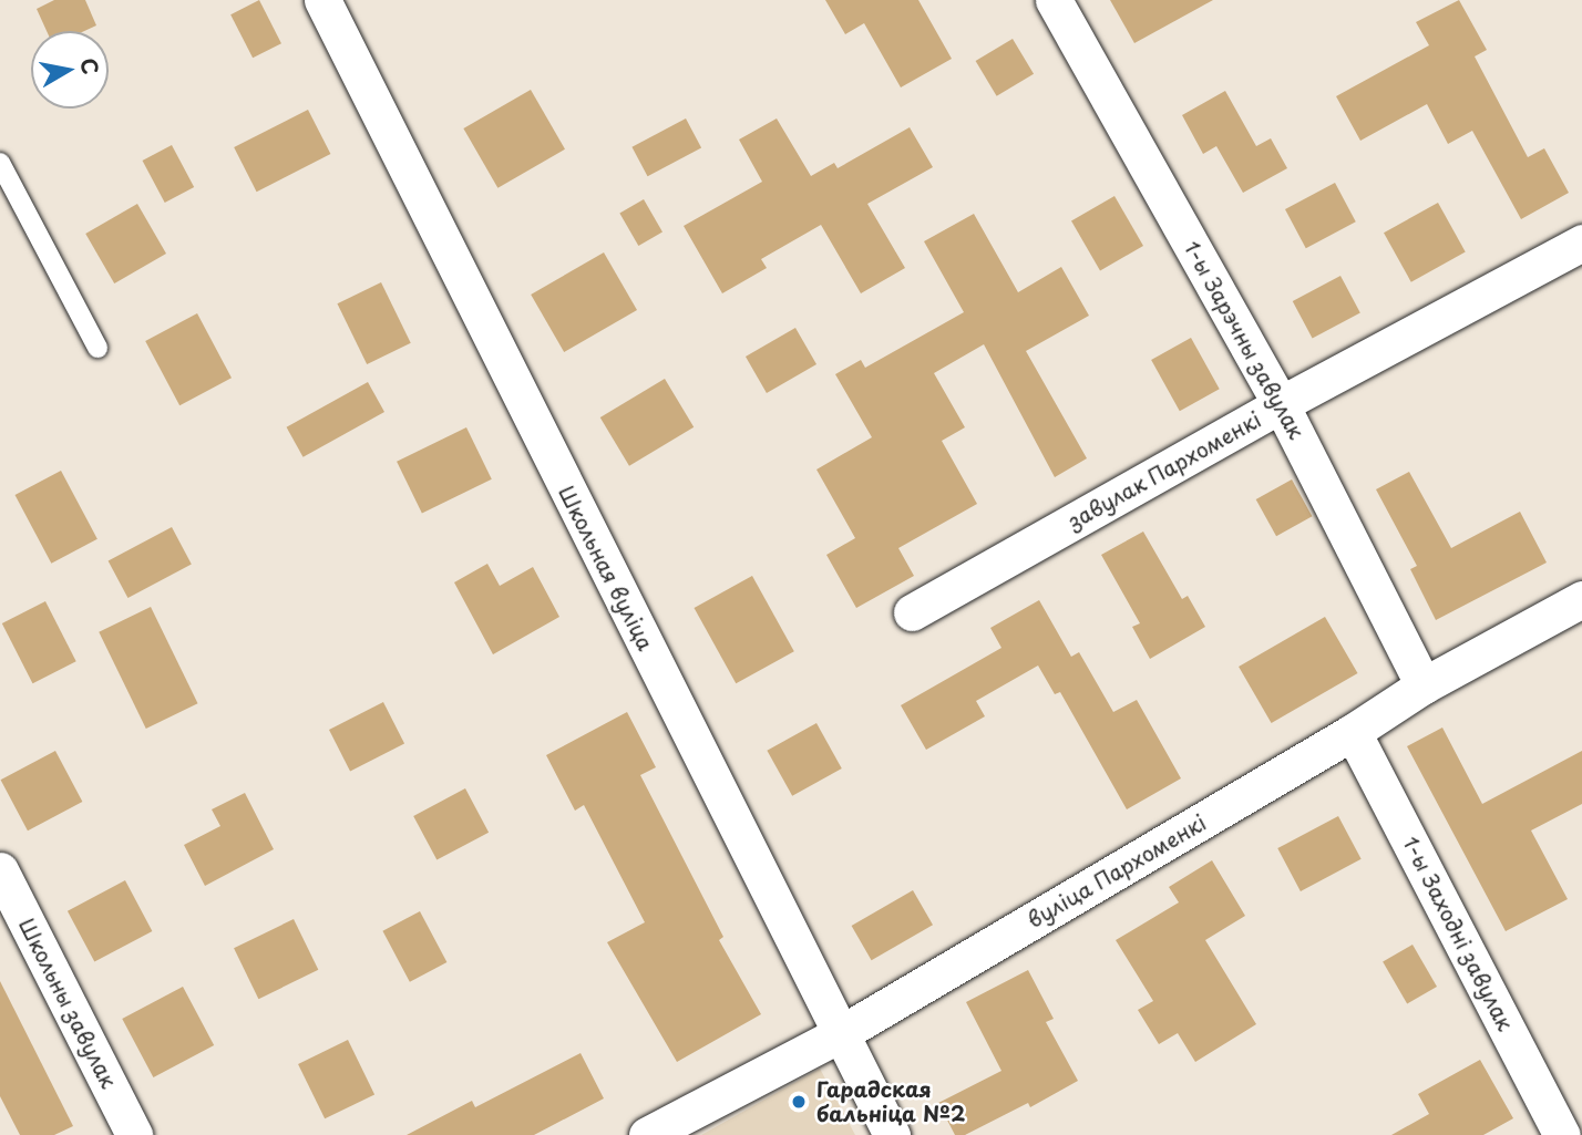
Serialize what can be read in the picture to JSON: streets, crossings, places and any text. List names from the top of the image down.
{
  "streets": {
    "street": [
      "1-ы Зарэчны завулак",
      "завулак Пархоменкі",
      "Школьная вуліца",
      "вуліца Пархоменкі",
      "1-ы Заходні завулак",
      "Школьны завулак"
    ]
  },
  "crossings": [
    ["1-ы Зарэчны завулак", "завулак Пархоменкі"],
    ["1-ы Зарэчны завулак", "вуліца Пархоменкі"],
    ["Школьная вуліца", "вуліца Пархоменкі"],
    ["вуліца Пархоменкі", "1-ы Заходні завулак"]
  ],
  "places": ["Гарадская бальніца №2"],
  "north": "right"
}
